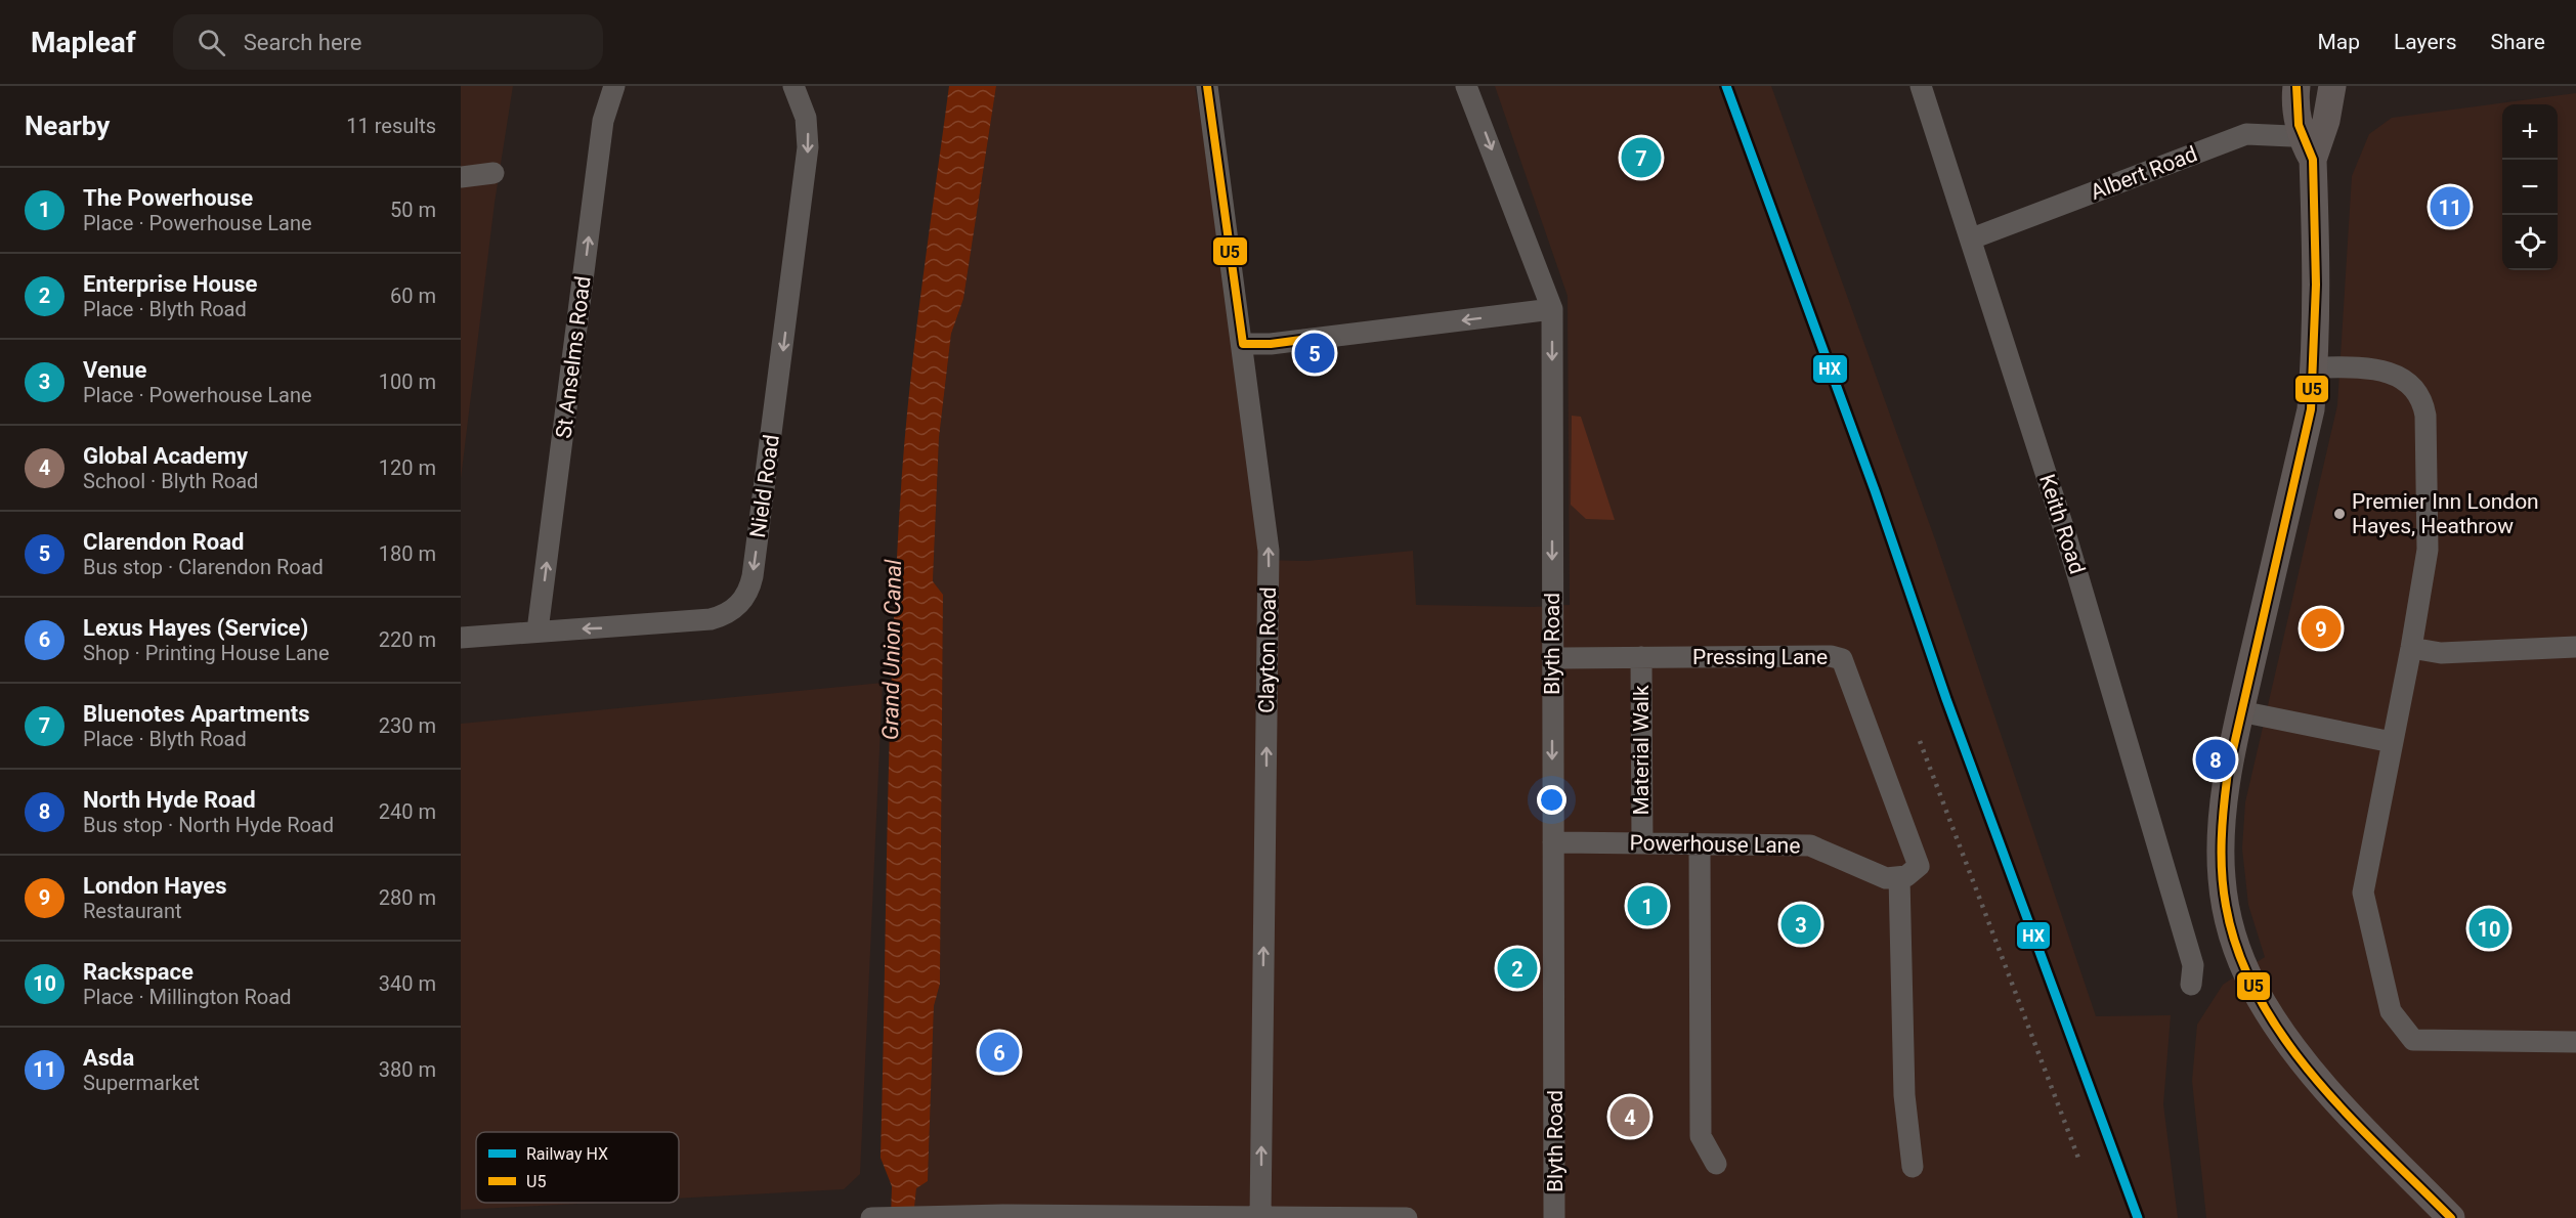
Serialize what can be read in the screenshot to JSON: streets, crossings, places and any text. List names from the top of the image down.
{
  "streets": {
    "street": [
      "Albert Road",
      "St Anselms Road",
      "Nield Road",
      "Keith Road",
      "Blyth Road",
      "Clayton Road",
      "Pressing Lane",
      "Material Walk",
      "Powerhouse Lane"
    ]
  },
  "crossings": [
    ["Albert Road", "Keith Road"],
    ["St Anselms Road", "Nield Road"],
    ["Blyth Road", "Pressing Lane"],
    ["Blyth Road", "Powerhouse Lane"],
    ["Pressing Lane", "Material Walk"],
    ["Pressing Lane", "Powerhouse Lane"],
    ["Material Walk", "Powerhouse Lane"]
  ],
  "one_way": [
    "St Anselms Road",
    "Nield Road",
    "Blyth Road",
    "Clayton Road"
  ],
  "water": ["Grand Union Canal"],
  "places": ["Premier Inn London Hayes, Heathrow"],
  "lines": ["rail line HX", "transit line U5"],
  "legend": ["Railway HX", "U5"],
  "page": {
    "header": "Mapleaf",
    "search": "Search here",
    "nav": ["Map", "Layers", "Share"],
    "heading": ["Nearby", "11 results"],
    "map_buttons": ["+", "−"],
    "pins": [
      "7",
      "11",
      "5",
      "9",
      "8",
      "1",
      "3",
      "10",
      "2",
      "6",
      "4"
    ],
    "list": [
      {
        "mark": "1",
        "name": "The Powerhouse",
        "note": "Place · Powerhouse Lane",
        "value": "50 m"
      },
      {
        "mark": "2",
        "name": "Enterprise House",
        "note": "Place · Blyth Road",
        "value": "60 m"
      },
      {
        "mark": "3",
        "name": "Venue",
        "note": "Place · Powerhouse Lane",
        "value": "100 m"
      },
      {
        "mark": "4",
        "name": "Global Academy",
        "note": "School · Blyth Road",
        "value": "120 m"
      },
      {
        "mark": "5",
        "name": "Clarendon Road",
        "note": "Bus stop · Clarendon Road",
        "value": "180 m"
      },
      {
        "mark": "6",
        "name": "Lexus Hayes (Service)",
        "note": "Shop · Printing House Lane",
        "value": "220 m"
      },
      {
        "mark": "7",
        "name": "Bluenotes Apartments",
        "note": "Place · Blyth Road",
        "value": "230 m"
      },
      {
        "mark": "8",
        "name": "North Hyde Road",
        "note": "Bus stop · North Hyde Road",
        "value": "240 m"
      },
      {
        "mark": "9",
        "name": "London Hayes",
        "note": "Restaurant",
        "value": "280 m"
      },
      {
        "mark": "10",
        "name": "Rackspace",
        "note": "Place · Millington Road",
        "value": "340 m"
      },
      {
        "mark": "11",
        "name": "Asda",
        "note": "Supermarket",
        "value": "380 m"
      }
    ]
  }
}
